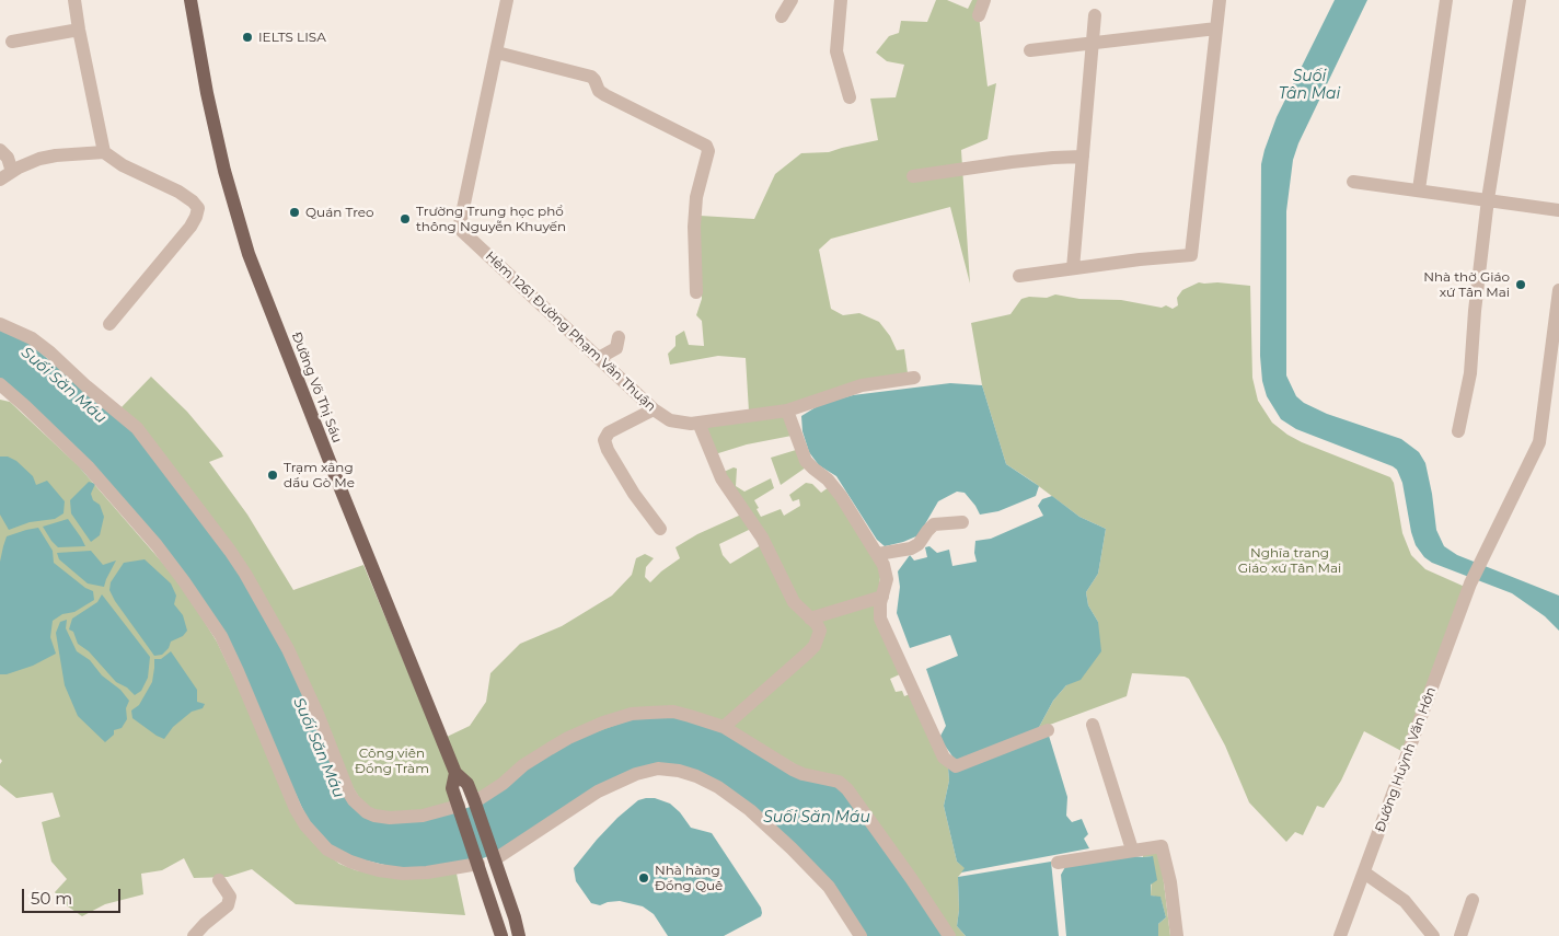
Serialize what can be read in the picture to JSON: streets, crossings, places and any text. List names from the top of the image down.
{
  "streets": {
    "main road": ["Đường Võ Thị Sáu"],
    "street": ["Hẻm 1261 Đường Phạm Văn Thuận", "Đường Huỳnh Văn Hớn"]
  },
  "water": ["Suối Tân Mai", "Suối Săn Máu"],
  "parks": ["Nghĩa trang Giáo xứ Tân Mai", "Công viên Đồng Tràm"],
  "places": [
    "IELTS LISA",
    "Quán Treo",
    "Trường Trung học phổ thông Nguyễn Khuyến",
    "Nhà thờ Giáo xứ Tân Mai",
    "Trạm xăng dầu Gò Me",
    "Nhà hàng Đồng Quê"
  ],
  "scale_bar": "50 m"
}
